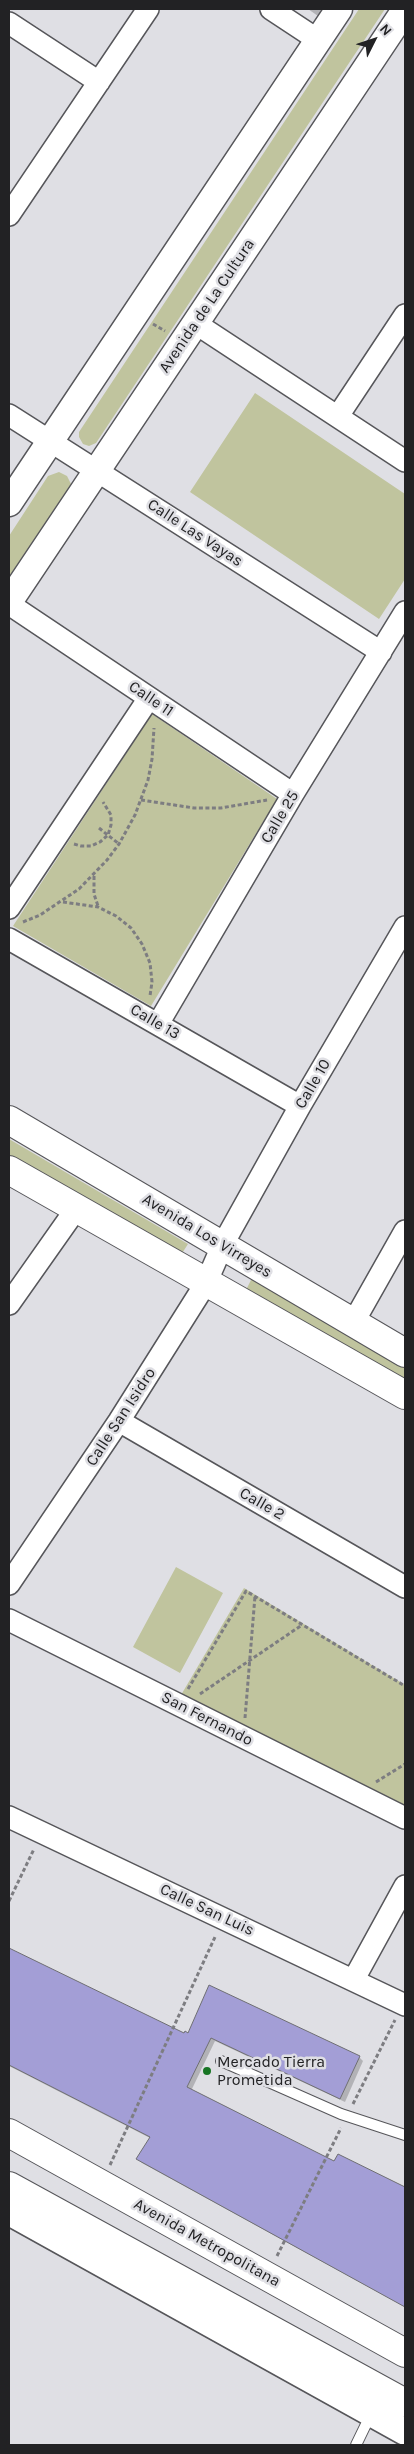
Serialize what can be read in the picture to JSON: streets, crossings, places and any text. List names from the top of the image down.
{
  "streets": {
    "main road": ["Avenida Los Virreyes", "Avenida Metropolitana"],
    "street": [
      "Avenida de La Cultura",
      "Calle Las Vayas",
      "Calle 11",
      "Calle 25",
      "Calle 13",
      "Calle 10",
      "Calle San Isidro",
      "Calle 2",
      "San Fernando",
      "Calle San Luis"
    ]
  },
  "crossings": [
    ["Avenida de La Cultura", "Calle Las Vayas"],
    ["Avenida de La Cultura", "Calle 11"],
    ["Calle Las Vayas", "Calle 25"],
    ["Calle 11", "Calle 25"],
    ["Calle 25", "Calle 13"],
    ["Calle 13", "Calle 10"],
    ["Calle 10", "Avenida Los Virreyes"],
    ["Calle 10", "Calle San Isidro"],
    ["Avenida Los Virreyes", "Calle San Isidro"],
    ["Calle San Isidro", "Calle 2"]
  ],
  "places": ["Mercado Tierra Prometida"],
  "north": "top right"
}
